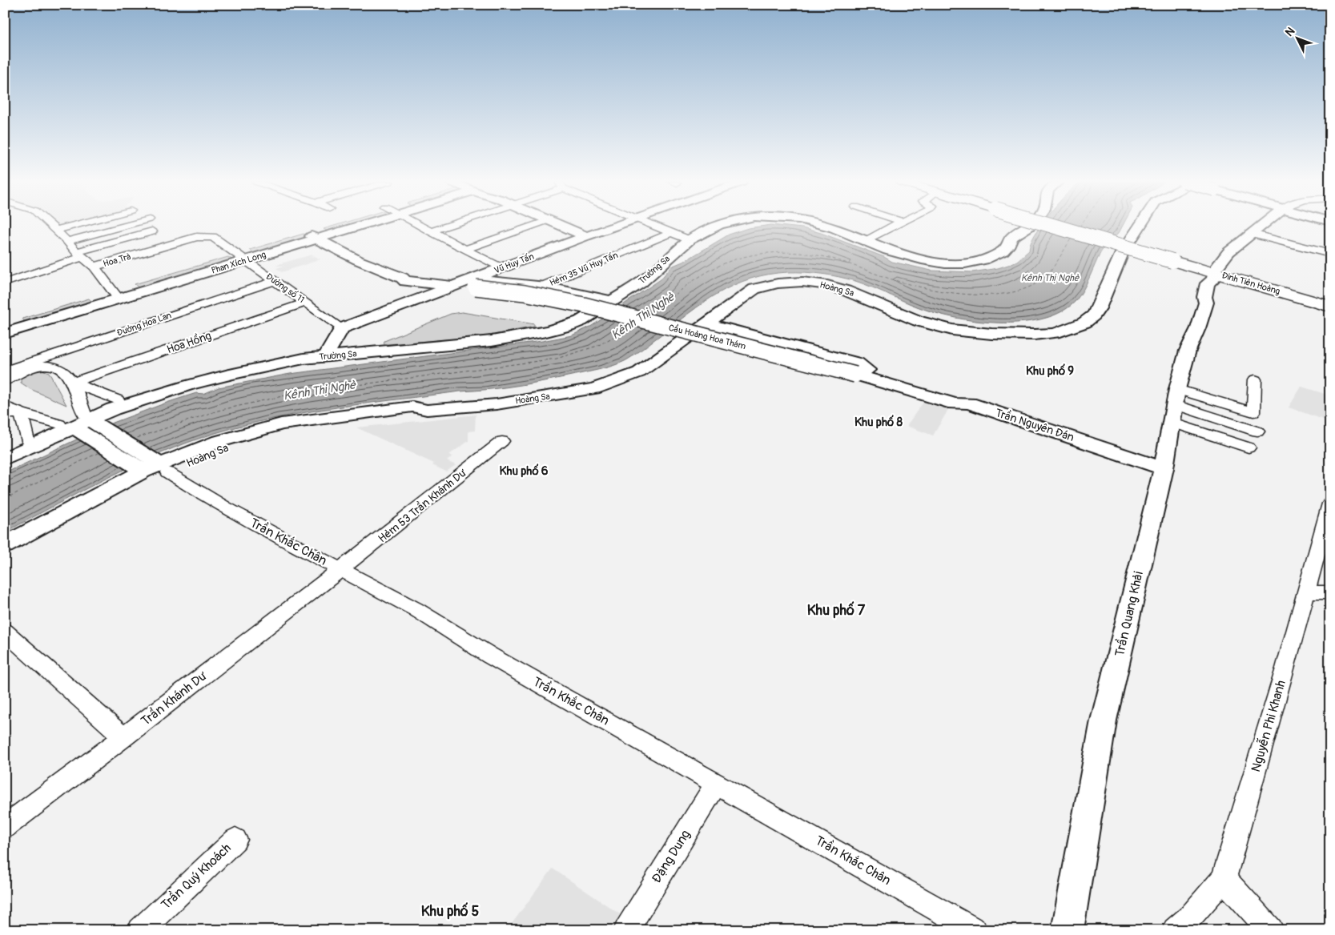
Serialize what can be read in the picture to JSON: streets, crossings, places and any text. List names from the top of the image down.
{
  "streets": {
    "main road": ["Đinh Tiên Hoàng"],
    "street": [
      "Hoa Trà",
      "Phan Xích Long",
      "Vũ Huy Tấn",
      "Hẻm 35 Vũ Huy Tấn",
      "Trường Sa",
      "Đường số 11",
      "Hoàng Sa",
      "Đường Hoa Lan",
      "Cầu Hoàng Hoa Thám",
      "Hoa Hồng",
      "Trần Nguyên Đán",
      "Hẻm 53 Trần Khánh Dư",
      "Trần Khắc Chân",
      "Trần Quang Khải",
      "Trần Khánh Dư",
      "Nguyễn Phi Khanh",
      "Đặng Dung",
      "Trần Quý Khoách"
    ]
  },
  "crossings": [
    ["Hoa Trà", "Đường số 11"],
    ["Phan Xích Long", "Đường số 11"],
    ["Vũ Huy Tấn", "Đường số 11"],
    ["Vũ Huy Tấn", "Cầu Hoàng Hoa Thám"],
    ["Đinh Tiên Hoàng", "Trần Quang Khải"],
    ["Đường số 11", "Đường Hoa Lan"],
    ["Đường số 11", "Hoa Hồng"],
    ["Hoàng Sa", "Trần Khắc Chân"],
    ["Cầu Hoàng Hoa Thám", "Trần Nguyên Đán"],
    ["Trần Nguyên Đán", "Trần Quang Khải"],
    ["Hẻm 53 Trần Khánh Dư", "Trần Khắc Chân"],
    ["Hẻm 53 Trần Khánh Dư", "Trần Khánh Dư"],
    ["Trần Khắc Chân", "Trần Khánh Dư"],
    ["Trần Khắc Chân", "Đặng Dung"]
  ],
  "districts": [
    "Khu phố 9",
    "Khu phố 8",
    "Khu phố 6",
    "Khu phố 7",
    "Khu phố 5"
  ],
  "water": ["Kênh Thị Nghè"],
  "north": "top left"
}
